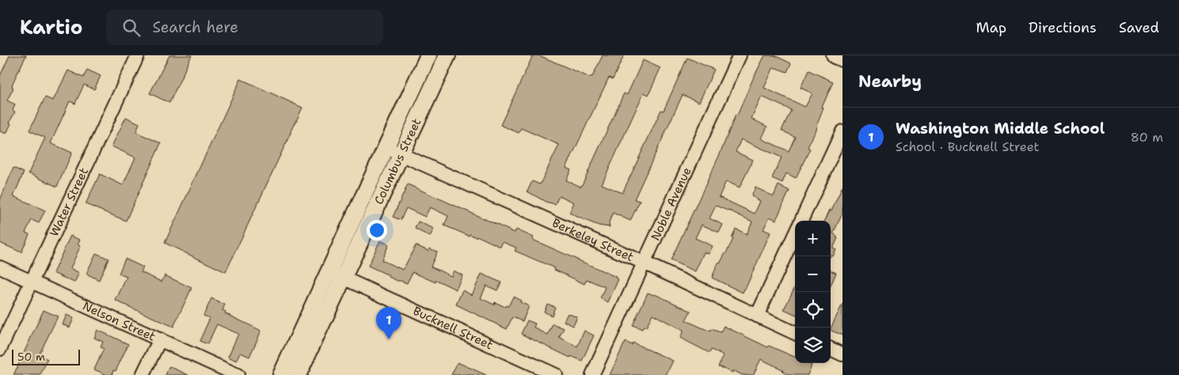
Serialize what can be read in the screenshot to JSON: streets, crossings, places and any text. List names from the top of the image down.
{
  "streets": {
    "main road": ["Columbus Street"],
    "street": [
      "Water Street",
      "Noble Avenue",
      "Berkeley Street",
      "Nelson Street",
      "Bucknell Street"
    ]
  },
  "crossings": [
    ["Columbus Street", "Berkeley Street"],
    ["Columbus Street", "Bucknell Street"],
    ["Water Street", "Nelson Street"],
    ["Noble Avenue", "Berkeley Street"]
  ],
  "scale_bar": "50 m",
  "page": {
    "header": "Kartio",
    "search": "Search here",
    "nav": ["Map", "Directions", "Saved"],
    "heading": "Nearby",
    "list": [
      {
        "mark": "1",
        "name": "Washington Middle School",
        "note": "School · Bucknell Street",
        "value": "80 m"
      }
    ],
    "map_buttons": ["+", "−"],
    "pins": "1",
    "scale": "50 m"
  }
}
